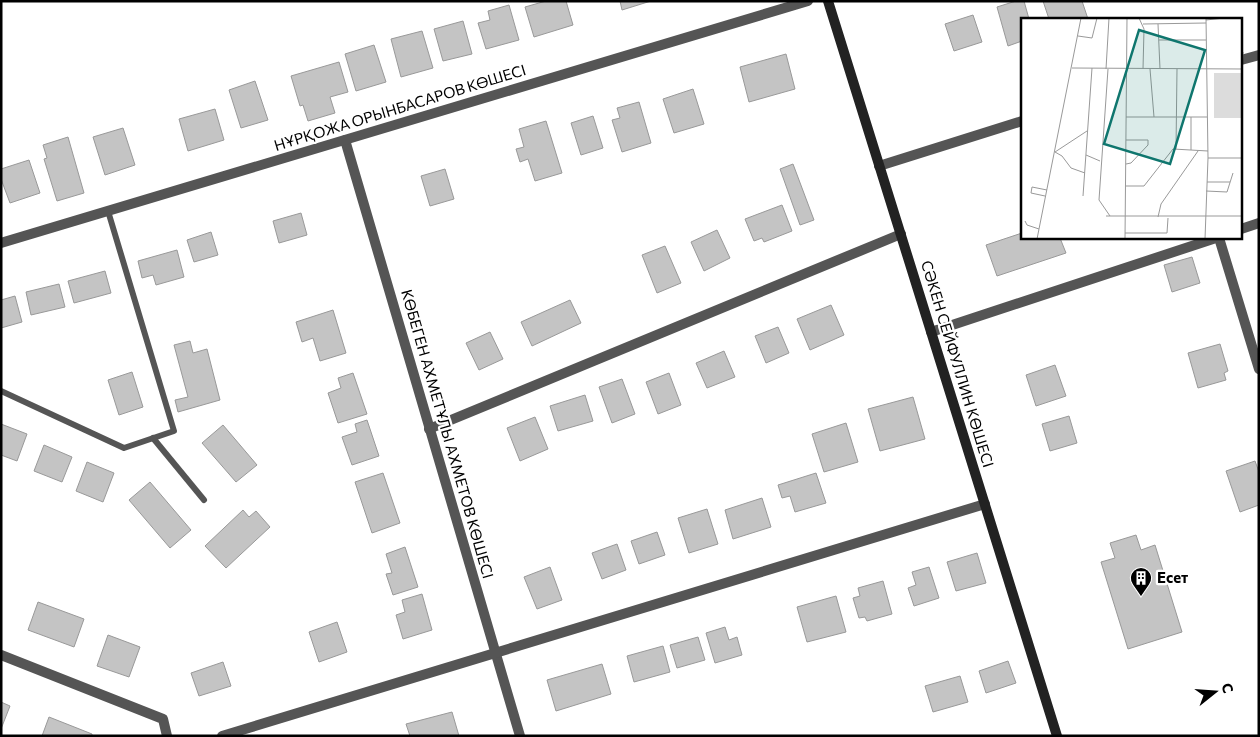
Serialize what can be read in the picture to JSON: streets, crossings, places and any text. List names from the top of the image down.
{
  "streets": {
    "street": ["НҰРҚОЖА ОРЫНБАСАРОВ КӨШЕСІ", "СӘКЕН СЕЙФУЛЛИН КӨШЕСІ", "КӨБЕГЕН АХМЕТҰЛЫ АХМЕТОВ КӨШЕСІ"]
  },
  "crossings": [
    ["НҰРҚОЖА ОРЫНБАСАРОВ КӨШЕСІ", "КӨБЕГЕН АХМЕТҰЛЫ АХМЕТОВ КӨШЕСІ"]
  ],
  "places": {
    "building": ["Есет"]
  },
  "north": "right"
}
